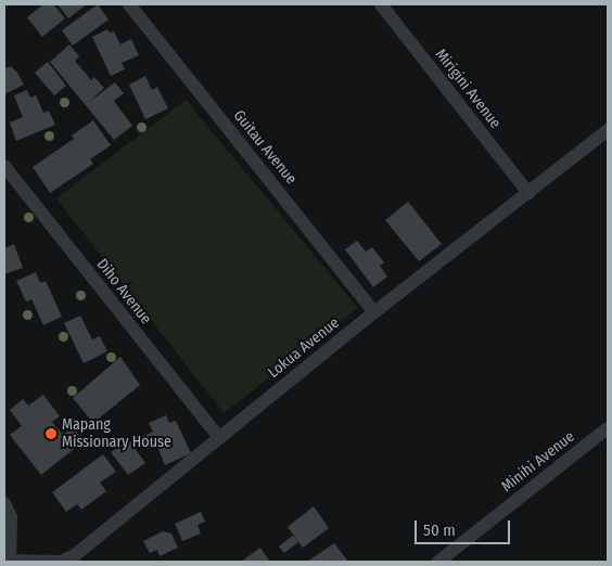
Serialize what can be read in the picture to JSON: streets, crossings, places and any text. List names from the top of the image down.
{
  "streets": {
    "street": [
      "Mirigini Avenue",
      "Guitau Avenue",
      "Diho Avenue",
      "Lokua Avenue",
      "Minihi Avenue"
    ]
  },
  "crossings": [
    ["Mirigini Avenue", "Lokua Avenue"],
    ["Guitau Avenue", "Lokua Avenue"],
    ["Diho Avenue", "Lokua Avenue"]
  ],
  "places": ["Mapang Missionary House"],
  "scale_bar": "50 m"
}
